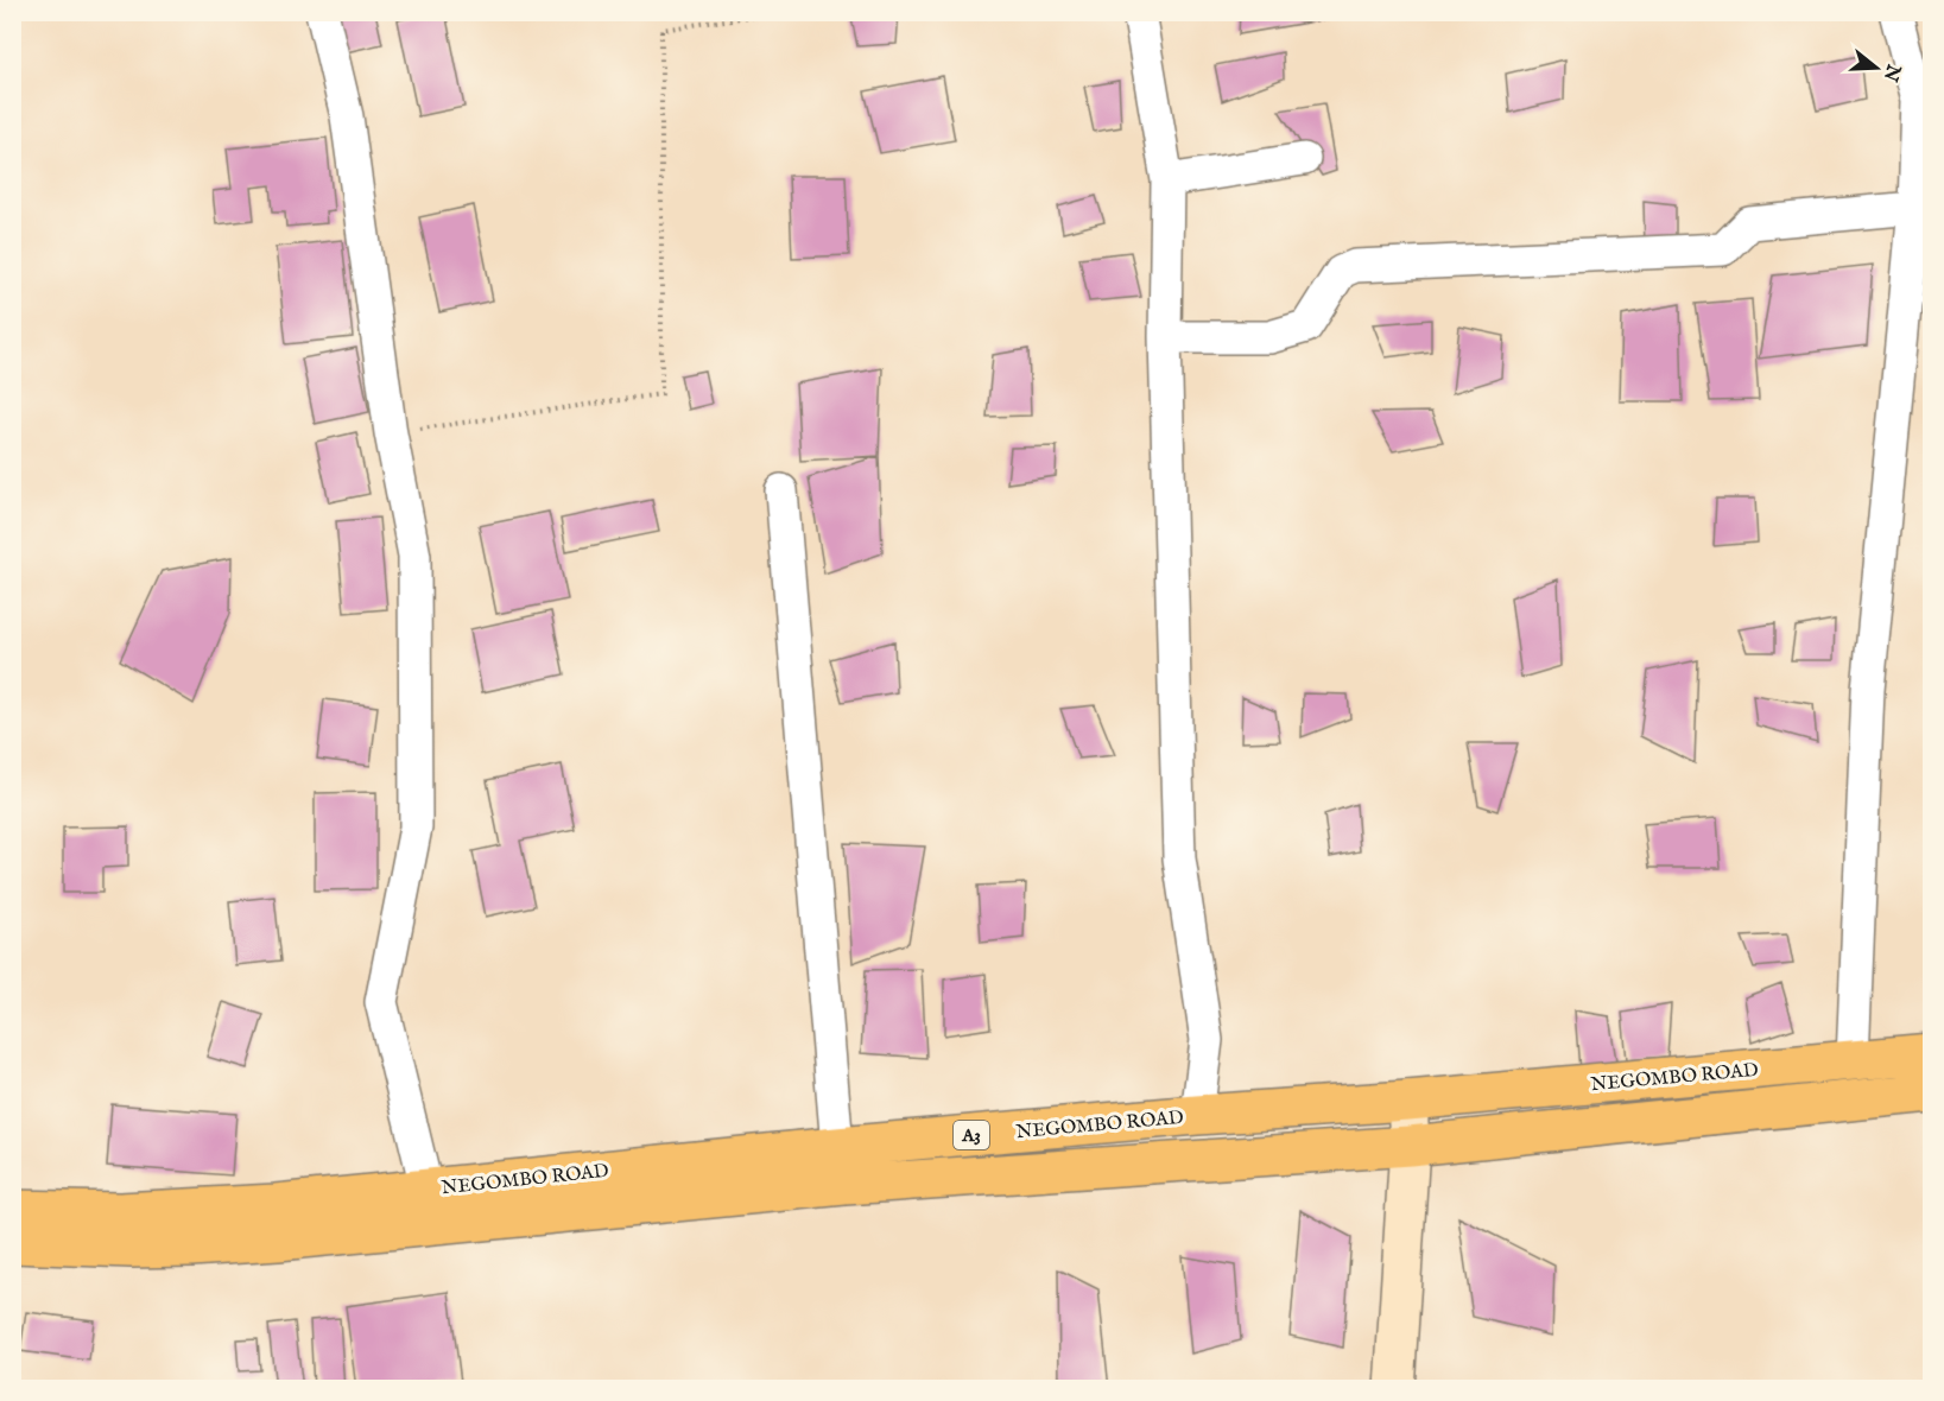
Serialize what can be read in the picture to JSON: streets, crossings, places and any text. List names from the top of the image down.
{
  "streets": {
    "highway": ["NEGOMBO ROAD", "A3"]
  },
  "north": "right"
}
